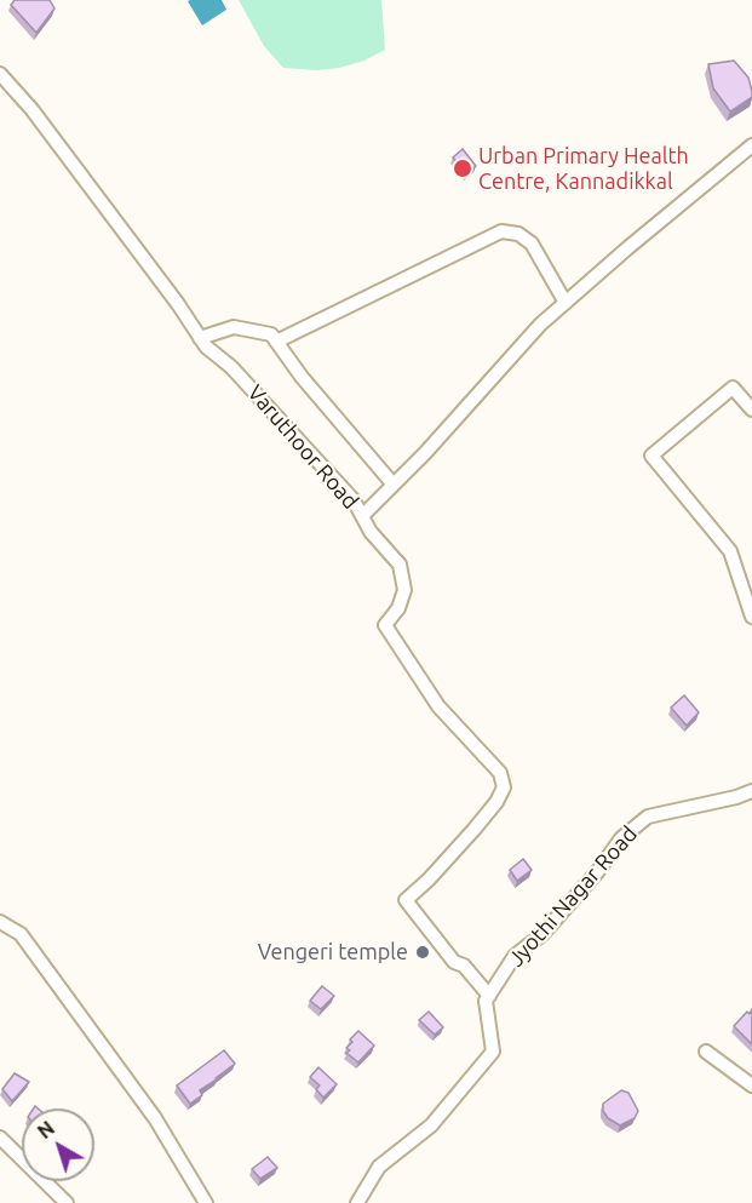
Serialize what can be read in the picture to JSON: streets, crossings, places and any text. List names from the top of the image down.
{
  "streets": {
    "street": ["Varuthoor Road", "Jyothi Nagar Road"]
  },
  "crossings": [
    ["Varuthoor Road", "Jyothi Nagar Road"]
  ],
  "places": ["Urban Primary Health Centre, Kannadikkal", "Vengeri temple"],
  "north": "top left"
}
